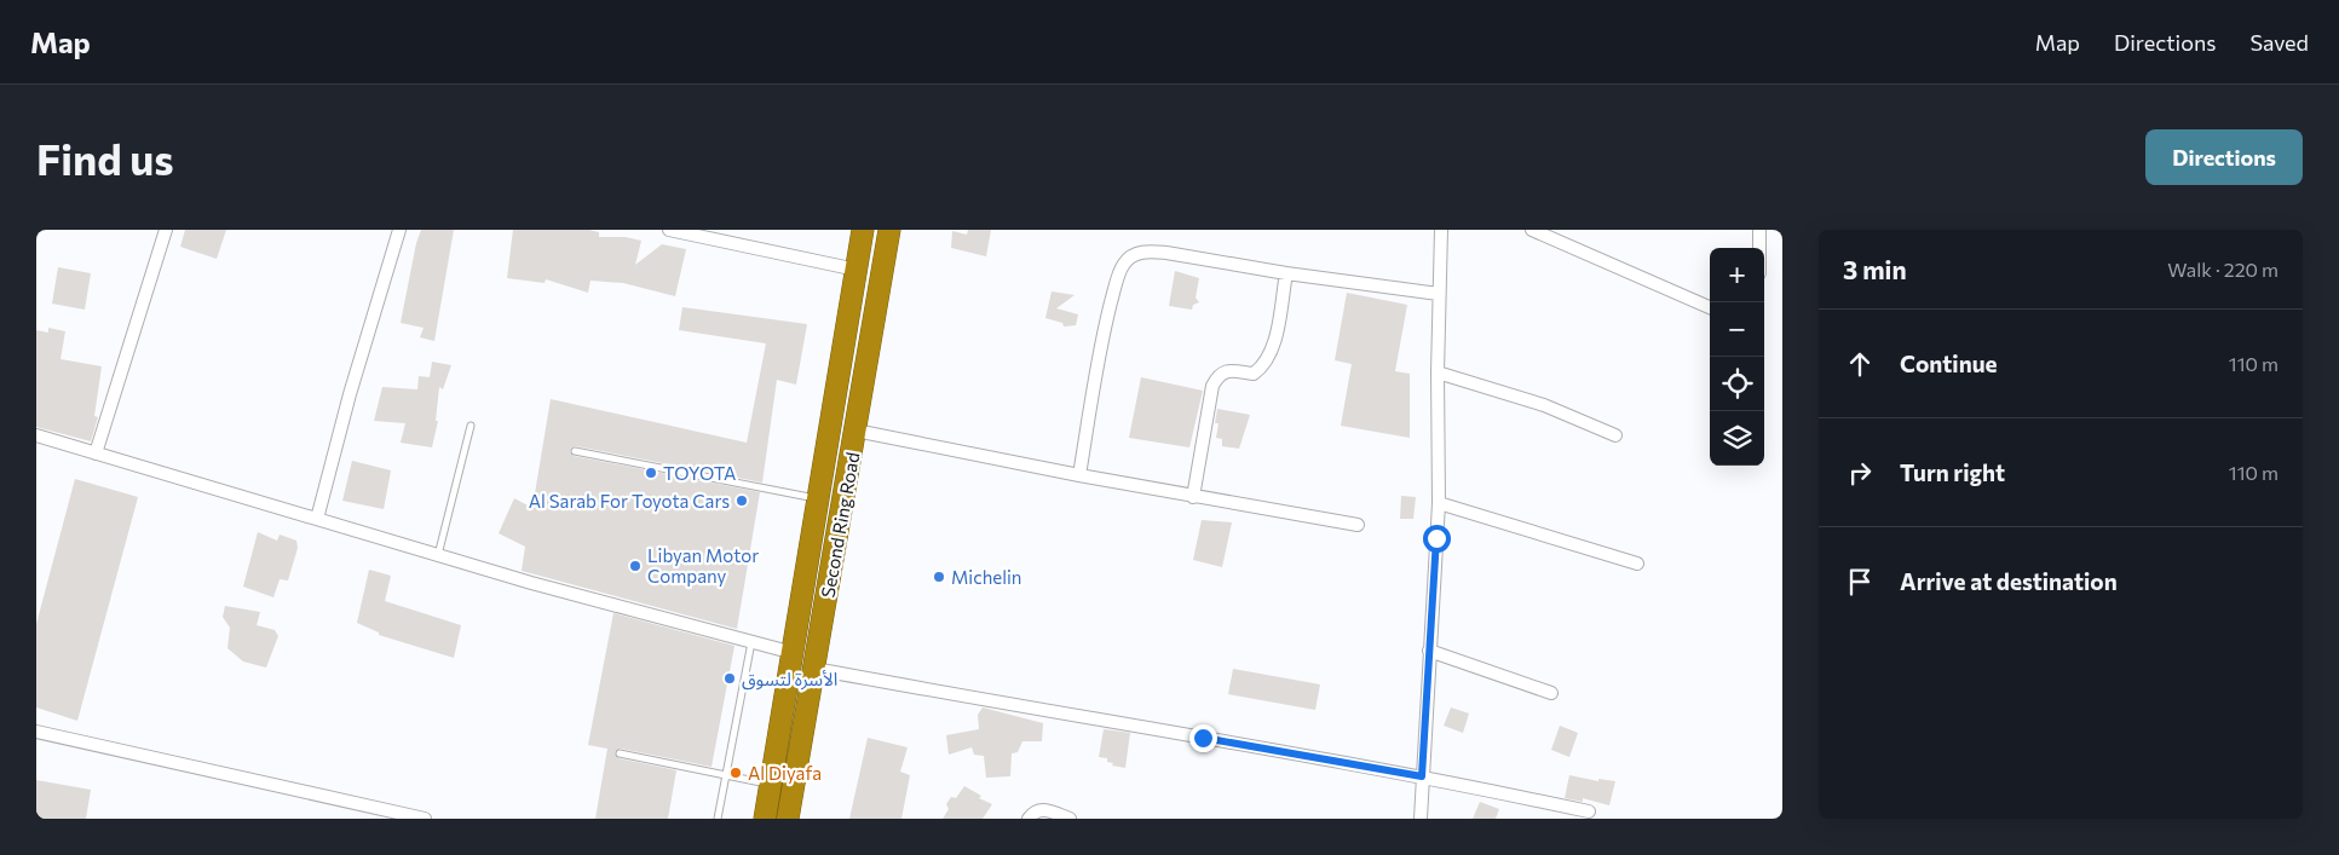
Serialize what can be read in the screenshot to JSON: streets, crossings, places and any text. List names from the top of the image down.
{
  "streets": {
    "highway": ["Second Ring Road"]
  },
  "places": [
    "TOYOTA",
    "Al Sarab For Toyota Cars",
    "Libyan Motor Company",
    "Michelin",
    "الأسرة لتسوق",
    "Al Diyafa"
  ],
  "page": {
    "header": "Map",
    "nav": ["Map", "Directions", "Saved"],
    "buttons": "Directions",
    "title": "Find us",
    "heading": ["3 min", "Walk · 220 m"],
    "map_buttons": ["+", "−"],
    "list": [
      ["Continue", "110 m"],
      ["Turn right", "110 m"],
      "Arrive at destination"
    ]
  }
}
